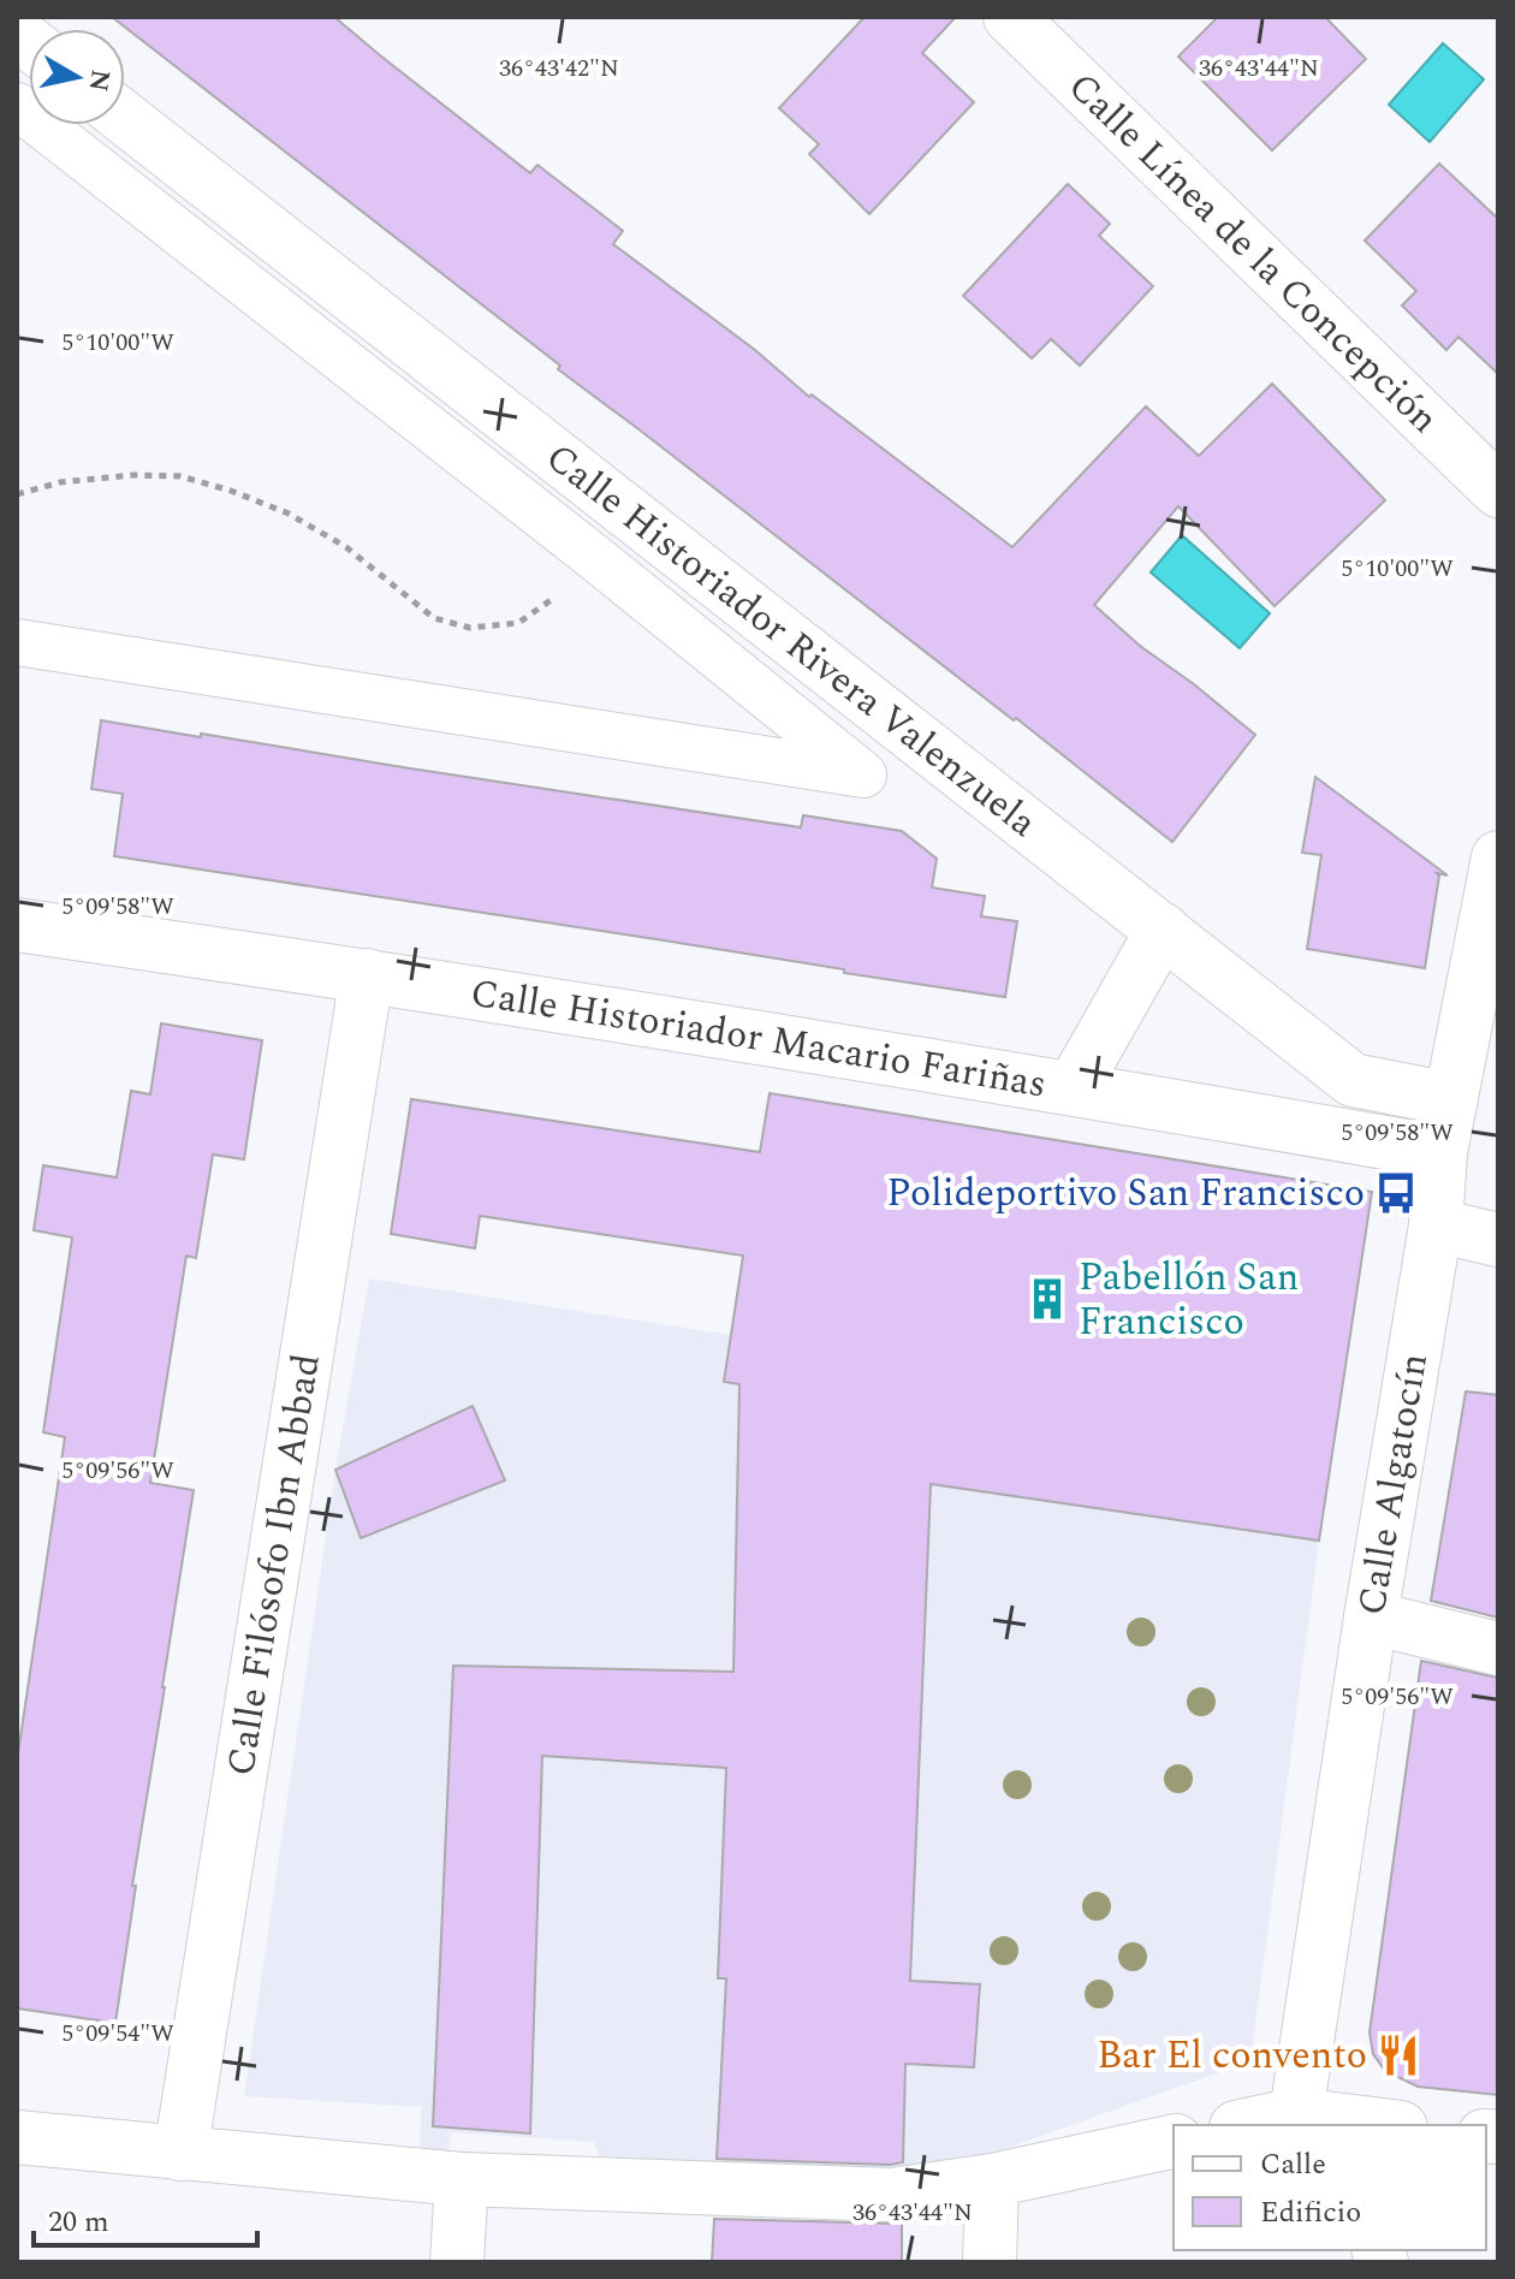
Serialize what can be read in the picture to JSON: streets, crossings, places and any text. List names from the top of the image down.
{
  "streets": {
    "street": [
      "Calle Línea de la Concepción",
      "Calle Historiador Rivera Valenzuela",
      "Calle Historiador Macario Fariñas",
      "Calle Algatocín",
      "Calle Filósofo Ibn Abbad"
    ]
  },
  "crossings": [
    ["Calle Historiador Rivera Valenzuela", "Calle Algatocín"],
    ["Calle Historiador Macario Fariñas", "Calle Algatocín"],
    ["Calle Historiador Macario Fariñas", "Calle Filósofo Ibn Abbad"]
  ],
  "places": {
    "bus stop": ["Polideportivo San Francisco"],
    "building": ["Pabellón San Francisco"],
    "restaurant": ["Bar El convento"]
  },
  "legend": ["Calle", "Edificio"],
  "scale_bar": "20 m",
  "north": "right",
  "coordinates": [
    "36°43'42\"N",
    "36°43'44\"N",
    "5°10'00\"W",
    "5°09'58\"W",
    "5°09'56\"W",
    "5°09'54\"W"
  ]
}
